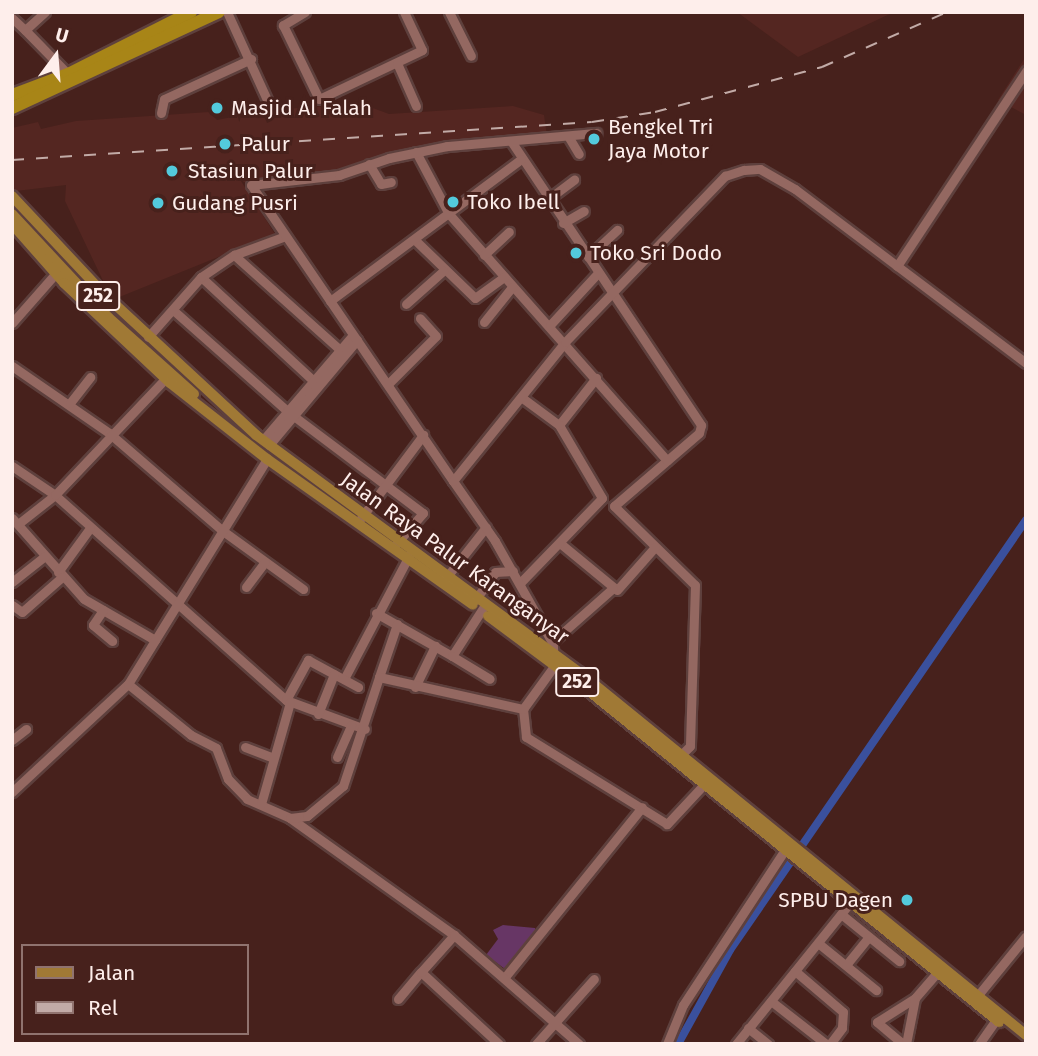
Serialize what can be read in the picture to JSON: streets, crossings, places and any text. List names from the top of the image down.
{
  "streets": {
    "main road": ["252", "Jalan Raya Palur Karanganyar"]
  },
  "crossings": [
    ["252", "Jalan Raya Palur Karanganyar"]
  ],
  "places": [
    "Masjid Al Falah",
    "Bengkel Tri Jaya Motor",
    "Palur",
    "Stasiun Palur",
    "Toko Ibell",
    "Gudang Pusri",
    "Toko Sri Dodo",
    "SPBU Dagen"
  ],
  "legend": ["Jalan", "Rel"],
  "north": "top"
}
